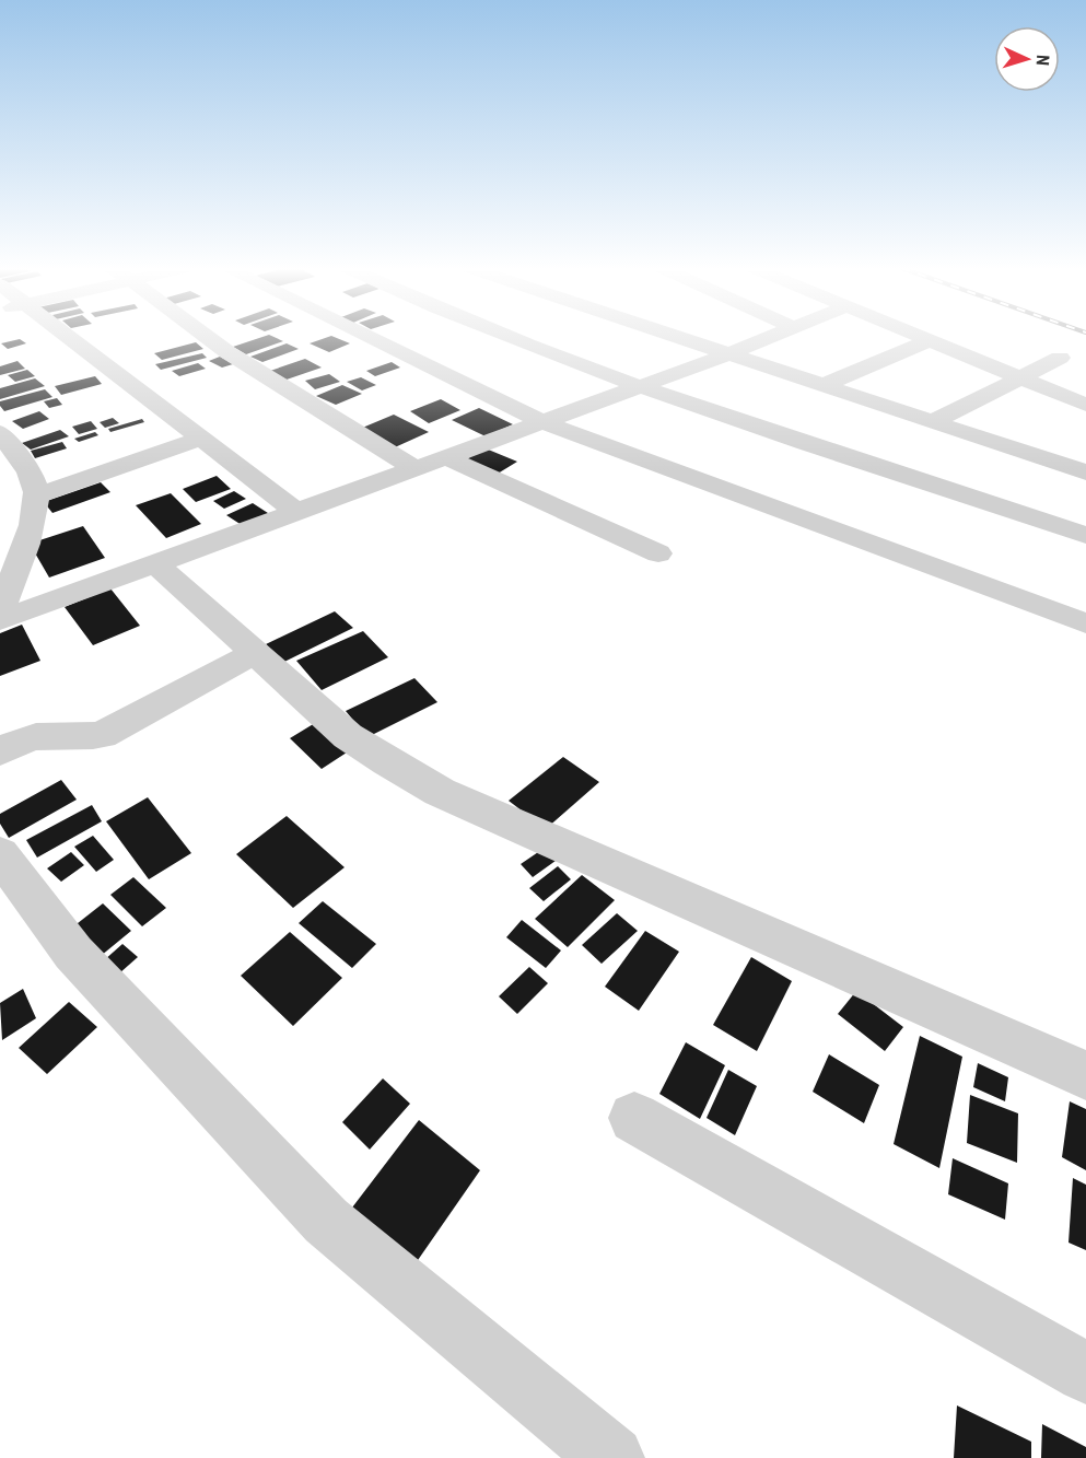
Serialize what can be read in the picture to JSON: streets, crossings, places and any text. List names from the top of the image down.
{
  "north": "right"
}
